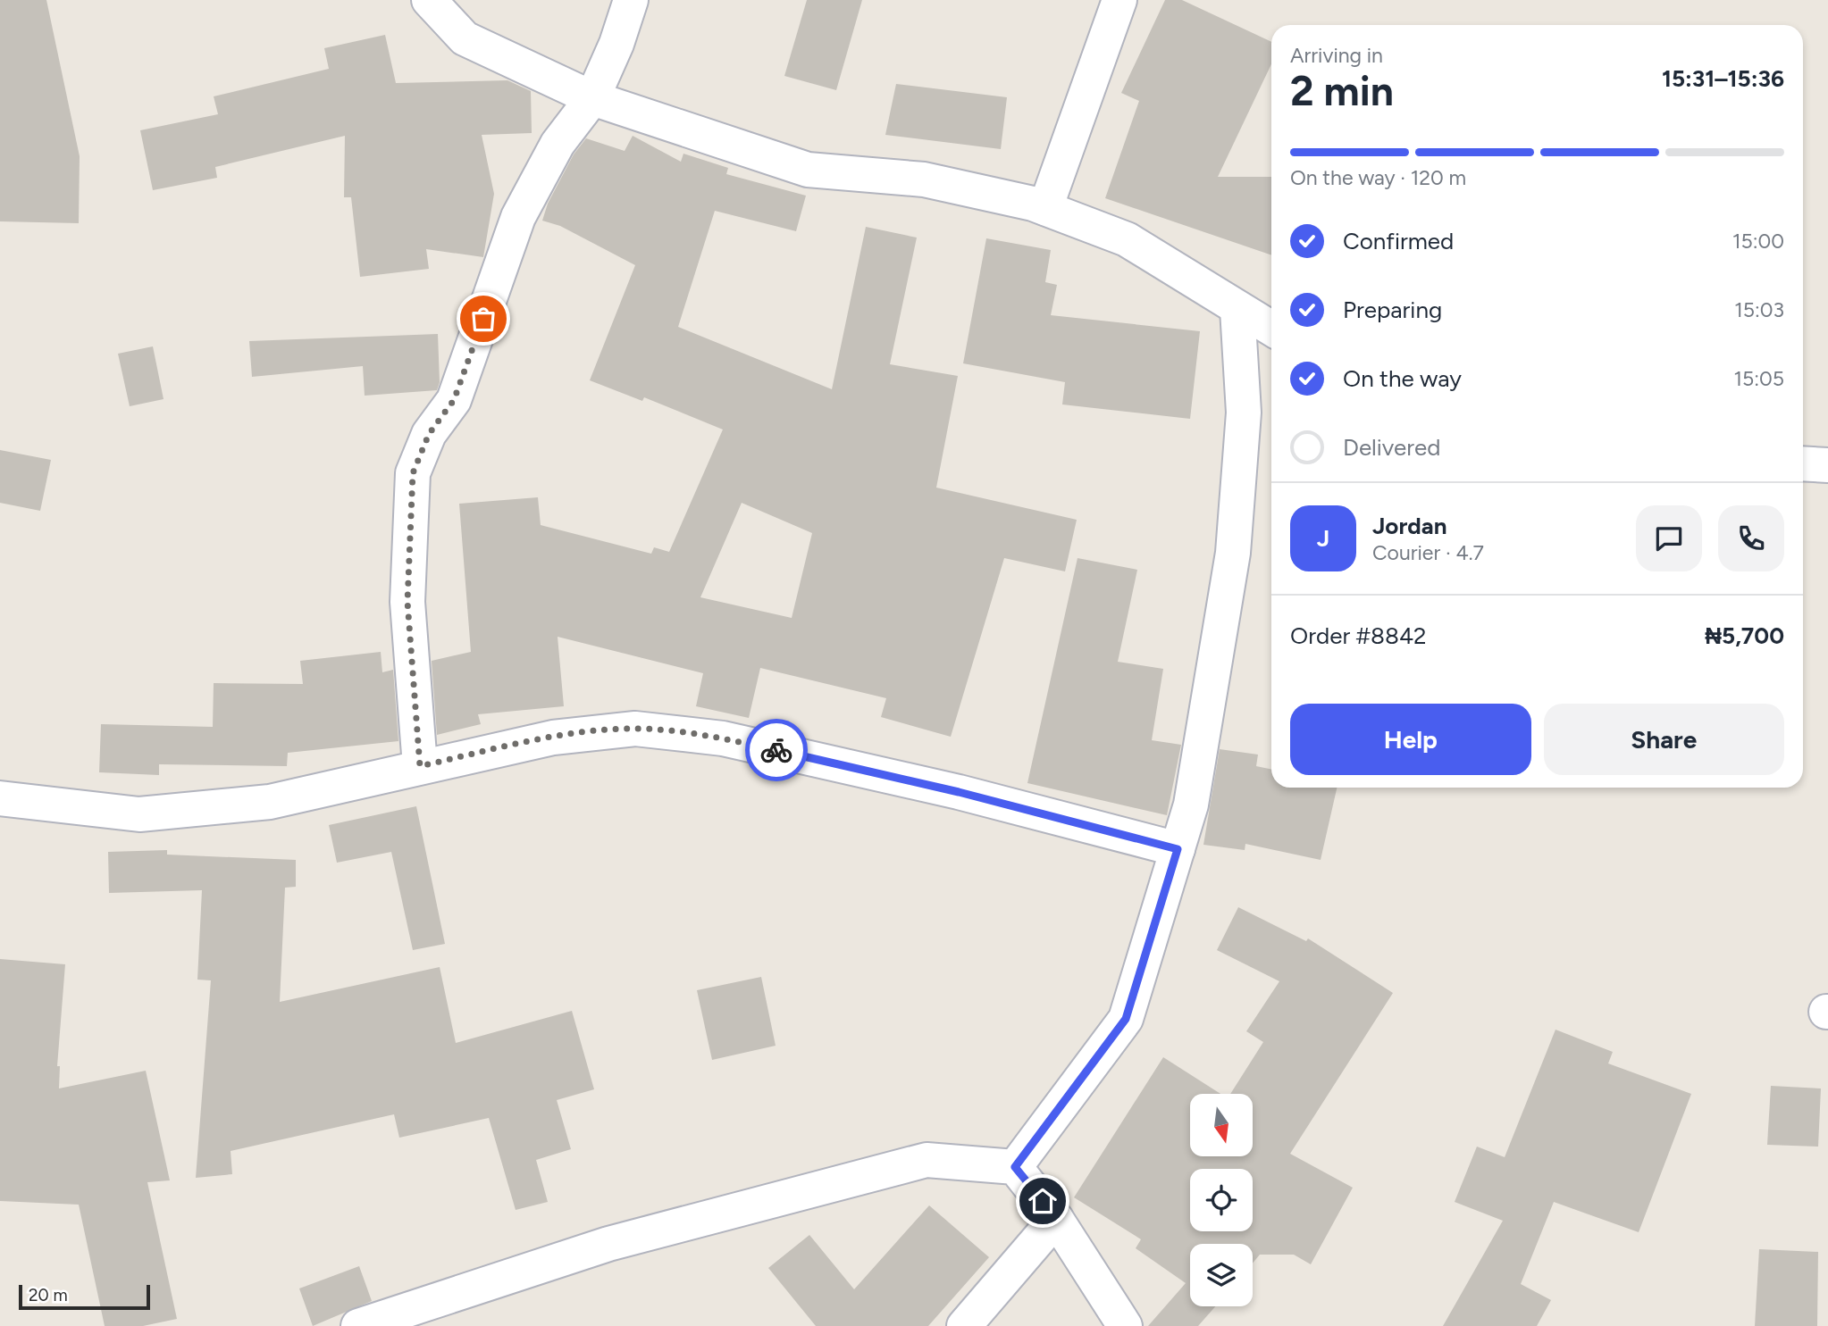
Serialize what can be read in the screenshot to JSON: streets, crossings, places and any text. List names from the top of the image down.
{
  "scale_bar": "20 m",
  "north": "bottom",
  "page": {
    "heading": ["2 min", "Arriving in", "15:31–15:36"],
    "panel": [
      "Jordan",
      "Courier · 4.7",
      "Order #8842",
      "₦5,700"
    ],
    "bar": "On the way · 120 m",
    "list": [
      ["Confirmed", "15:00"],
      ["Preparing", "15:03"],
      ["On the way", "15:05"],
      "Delivered"
    ],
    "round": "J",
    "buttons": ["Help", "Share"],
    "scale": "20 m"
  }
}
